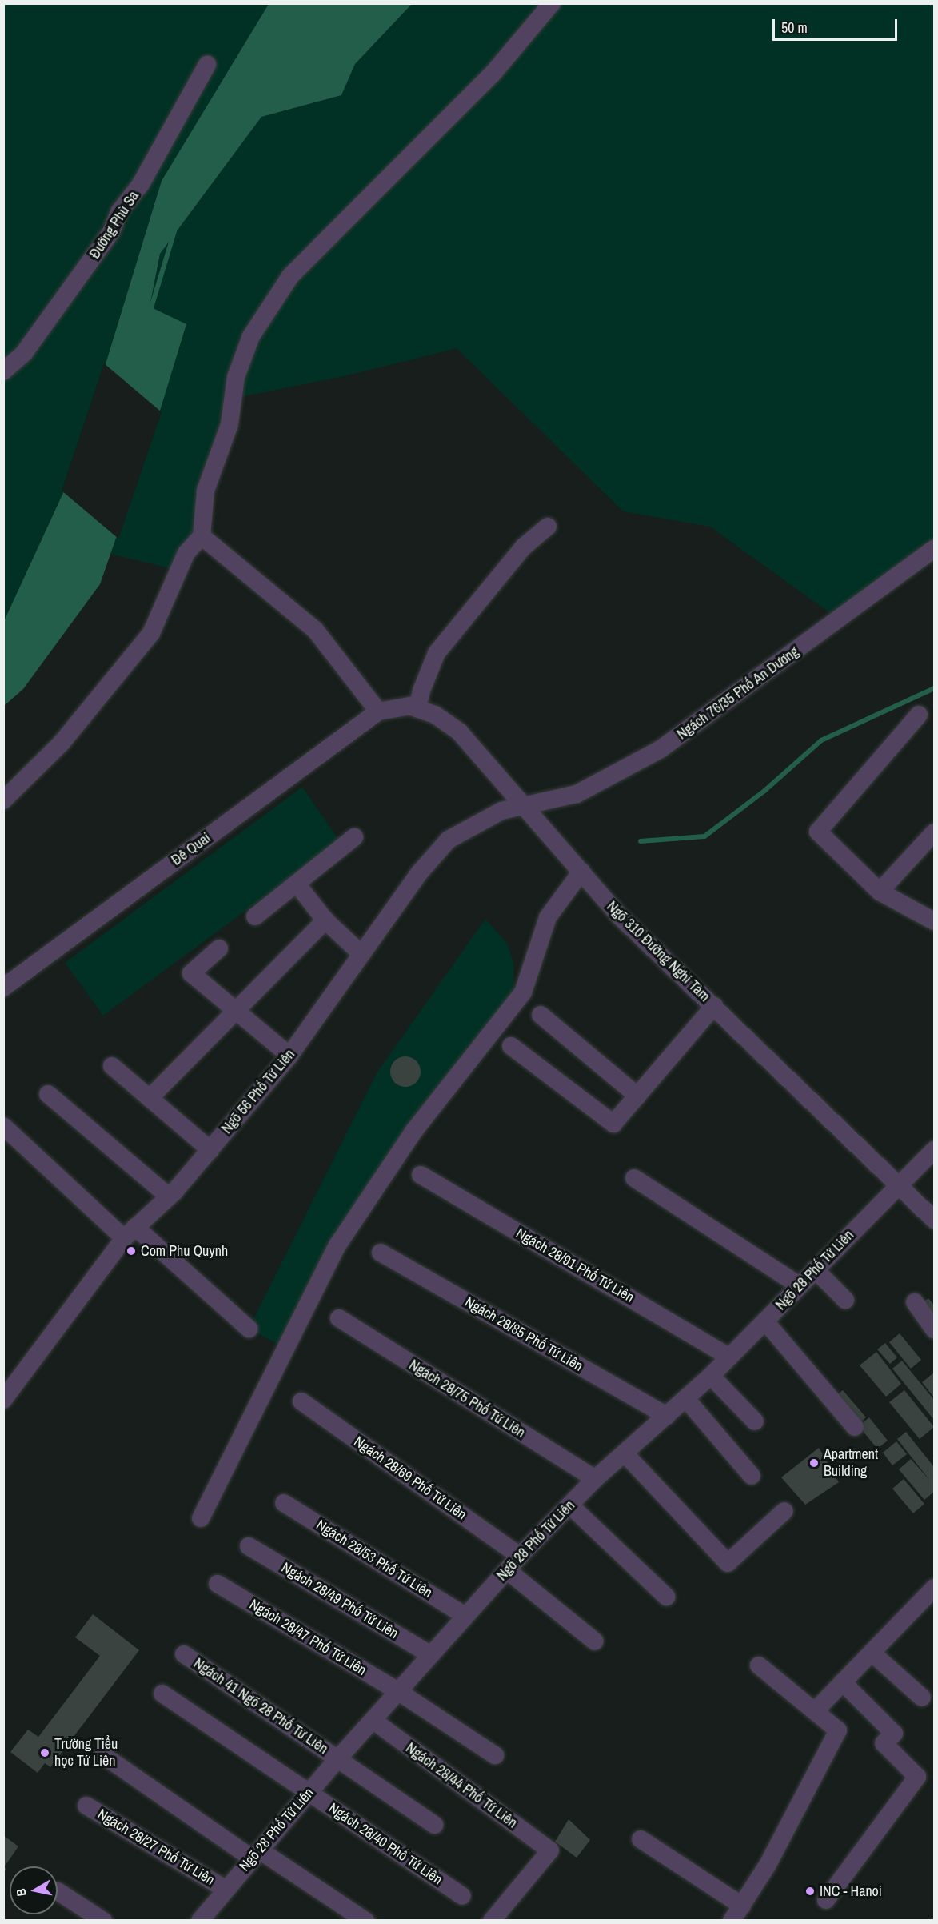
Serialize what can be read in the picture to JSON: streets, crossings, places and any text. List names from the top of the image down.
{
  "streets": {
    "street": [
      "Đường Phù Sa",
      "Ngách 76/35 Phố An Dương",
      "Đê Quai",
      "Ngõ 310 Đường Nghi Tàm",
      "Ngõ 56 Phố Tứ Liên",
      "Ngách 28/91 Phố Tứ Liên",
      "Ngõ 28 Phố Tứ Liên",
      "Ngách 28/85 Phố Tứ Liên",
      "Ngách 28/75 Phố Tứ Liên",
      "Ngách 28/69 Phố Tứ Liên",
      "Ngách 28/53 Phố Tứ Liên",
      "Ngách 28/49 Phố Tứ Liên",
      "Ngách 28/47 Phố Tứ Liên",
      "Ngách 41 Ngõ 28 Phố Tứ Liên",
      "Ngách 28/44 Phố Tứ Liên",
      "Ngách 28/40 Phố Tứ Liên",
      "Ngách 28/27 Phố Tứ Liên"
    ]
  },
  "crossings": [
    ["Ngách 76/35 Phố An Dương", "Ngõ 310 Đường Nghi Tàm"],
    ["Ngách 76/35 Phố An Dương", "Ngõ 56 Phố Tứ Liên"],
    ["Đê Quai", "Ngõ 310 Đường Nghi Tàm"],
    ["Ngõ 310 Đường Nghi Tàm", "Ngõ 56 Phố Tứ Liên"],
    ["Ngõ 310 Đường Nghi Tàm", "Ngõ 28 Phố Tứ Liên"],
    ["Ngách 28/91 Phố Tứ Liên", "Ngõ 28 Phố Tứ Liên"],
    ["Ngõ 28 Phố Tứ Liên", "Ngách 28/85 Phố Tứ Liên"],
    ["Ngõ 28 Phố Tứ Liên", "Ngách 28/75 Phố Tứ Liên"],
    ["Ngõ 28 Phố Tứ Liên", "Ngách 28/69 Phố Tứ Liên"],
    ["Ngõ 28 Phố Tứ Liên", "Ngách 28/53 Phố Tứ Liên"],
    ["Ngõ 28 Phố Tứ Liên", "Ngách 28/49 Phố Tứ Liên"],
    ["Ngõ 28 Phố Tứ Liên", "Ngách 28/47 Phố Tứ Liên"],
    ["Ngõ 28 Phố Tứ Liên", "Ngách 41 Ngõ 28 Phố Tứ Liên"],
    ["Ngõ 28 Phố Tứ Liên", "Ngách 28/44 Phố Tứ Liên"],
    ["Ngõ 28 Phố Tứ Liên", "Ngách 28/40 Phố Tứ Liên"],
    ["Ngõ 28 Phố Tứ Liên", "Ngách 28/27 Phố Tứ Liên"]
  ],
  "places": [
    "Com Phu Quynh",
    "Apartment Building",
    "Trường Tiểu học Tứ Liên",
    "INC - Hanoi"
  ],
  "scale_bar": "50 m",
  "north": "left"
}
